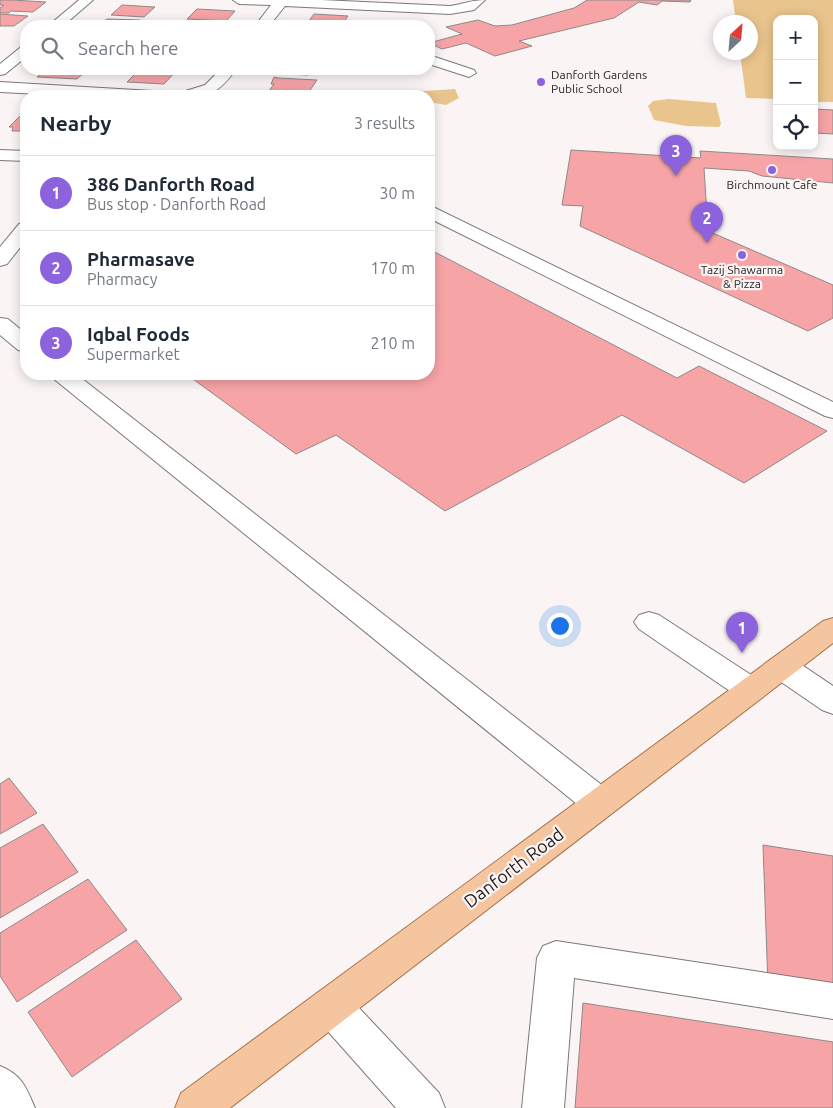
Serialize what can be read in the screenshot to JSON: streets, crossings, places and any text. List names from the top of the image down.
{
  "streets": {
    "main road": ["Danforth Road"]
  },
  "places": ["Danforth Gardens Public School", "Birchmount Cafe", "Tazij Shawarma & Pizza"],
  "north": "top right",
  "page": {
    "map_buttons": ["+", "−"],
    "search": "Search here",
    "heading": ["Nearby", "3 results"],
    "pins": ["3", "2", "1"],
    "list": [
      {
        "mark": "1",
        "name": "386 Danforth Road",
        "note": "Bus stop · Danforth Road",
        "value": "30 m"
      },
      {
        "mark": "2",
        "name": "Pharmasave",
        "note": "Pharmacy",
        "value": "170 m"
      },
      {
        "mark": "3",
        "name": "Iqbal Foods",
        "note": "Supermarket",
        "value": "210 m"
      }
    ]
  }
}
